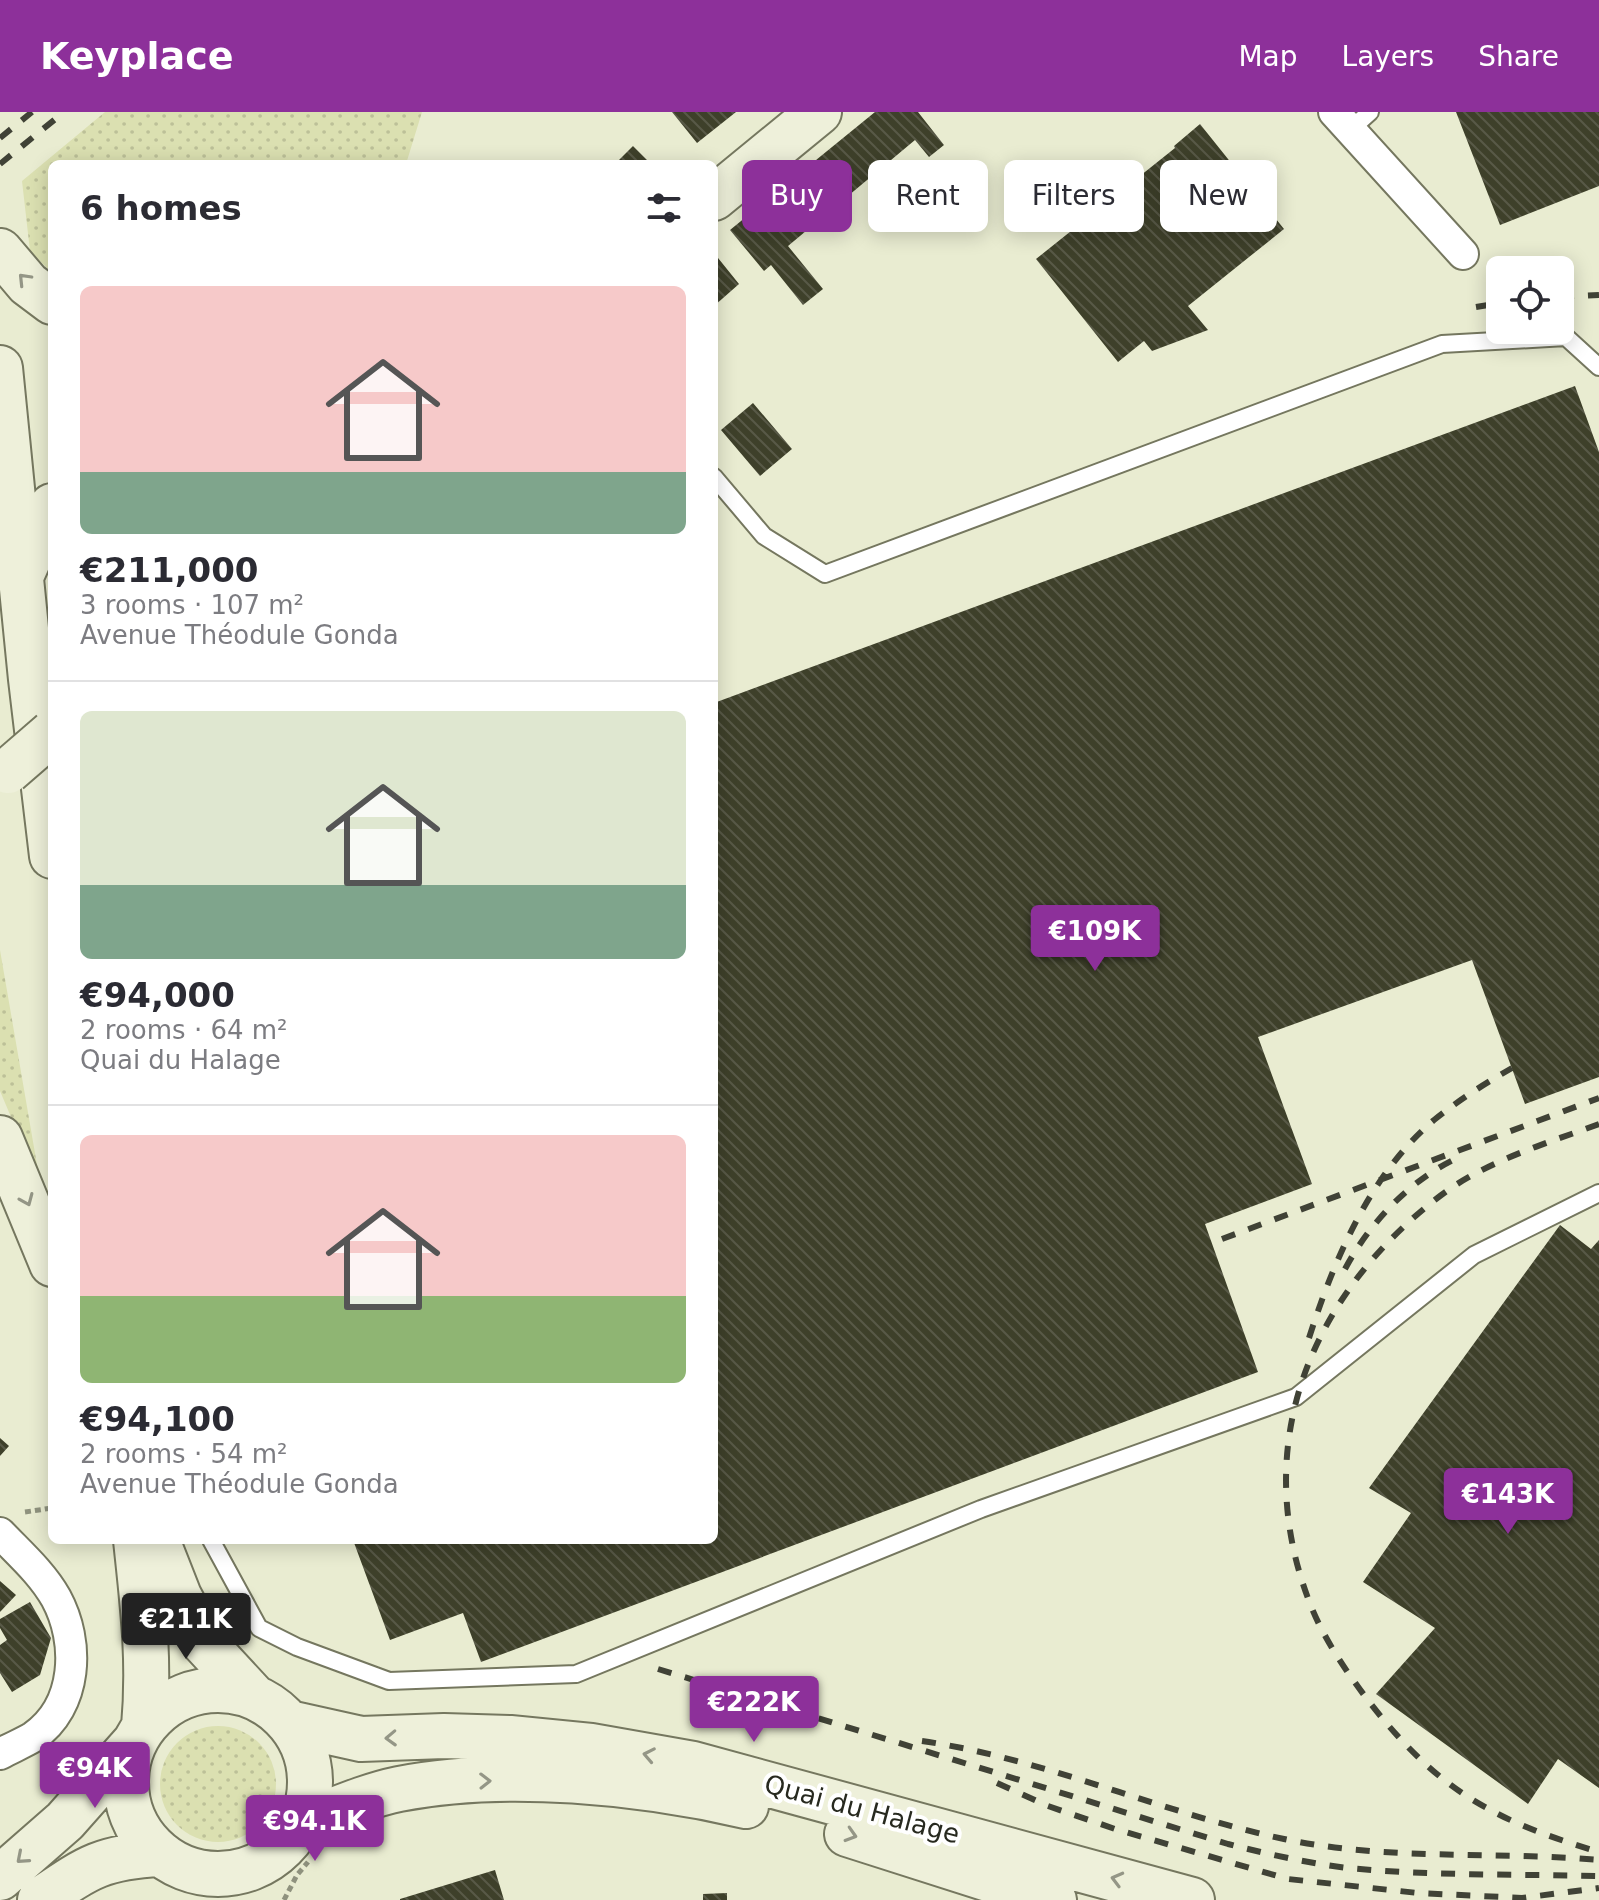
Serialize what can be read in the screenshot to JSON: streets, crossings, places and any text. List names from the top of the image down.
{
  "streets": {
    "main road": ["Quai du Halage"]
  },
  "page": {
    "header": "Keyplace",
    "nav": ["Map", "Layers", "Share"],
    "chip": [
      "Buy",
      "Rent",
      "Filters",
      "New"
    ],
    "heading": "6 homes",
    "list": [
      {
        "name": "€211,000",
        "note": "3 rooms · 107 m² · Avenue Théodule Gonda"
      },
      {
        "name": "€94,000",
        "note": "2 rooms · 64 m² · Quai du Halage"
      },
      {
        "name": "€94,100",
        "note": "2 rooms · 54 m² · Avenue Théodule Gonda"
      }
    ],
    "price": [
      "€109K",
      "€143K",
      "€211K",
      "€222K",
      "€94K",
      "€94.1K"
    ]
  }
}
